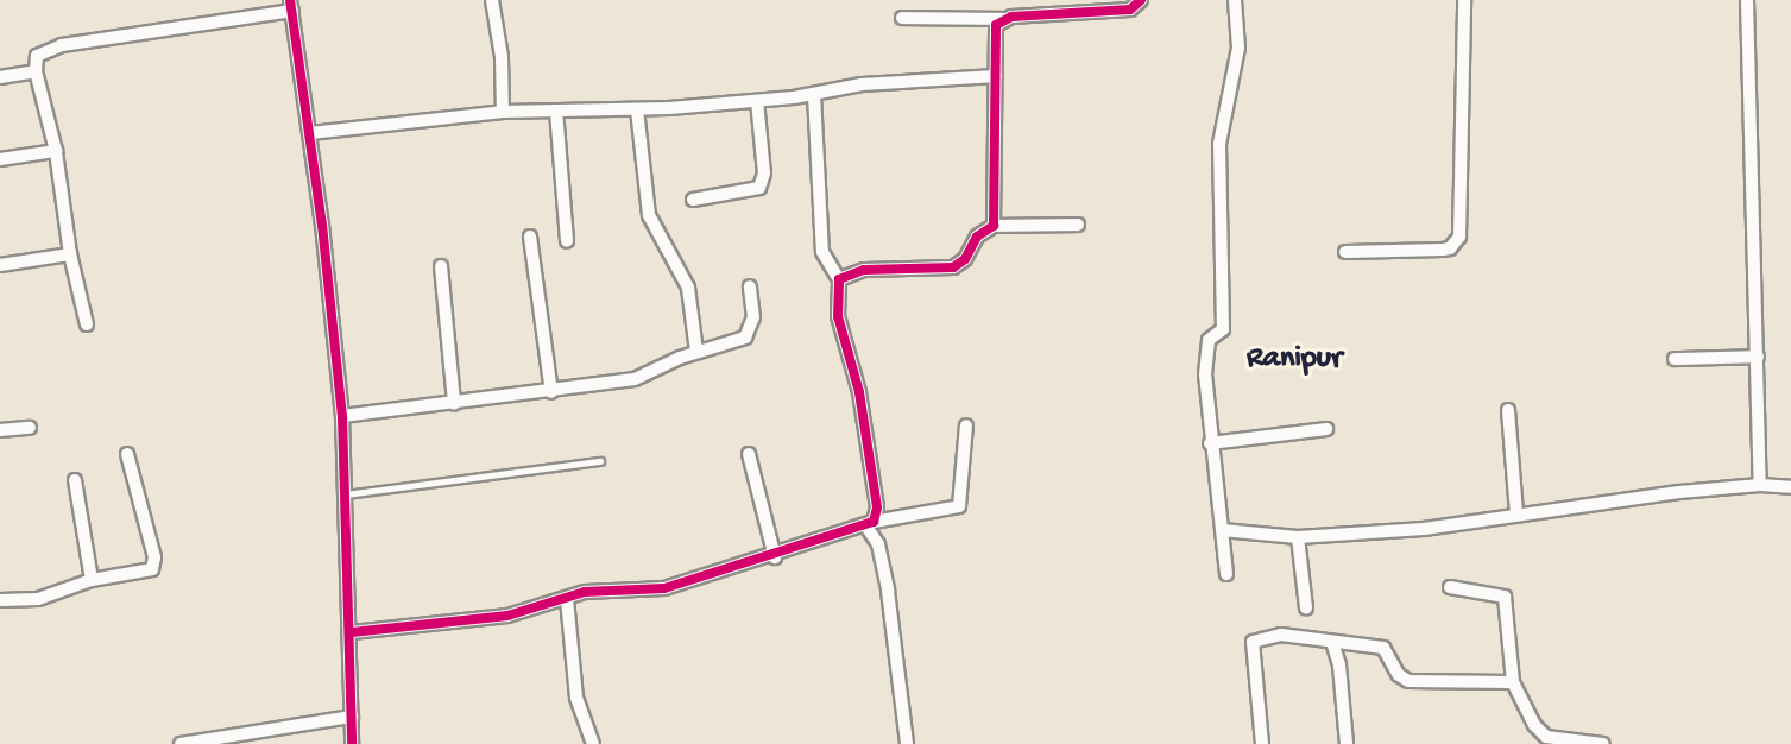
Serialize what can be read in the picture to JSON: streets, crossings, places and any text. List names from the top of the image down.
{
  "districts": ["Ranipur"]
}
